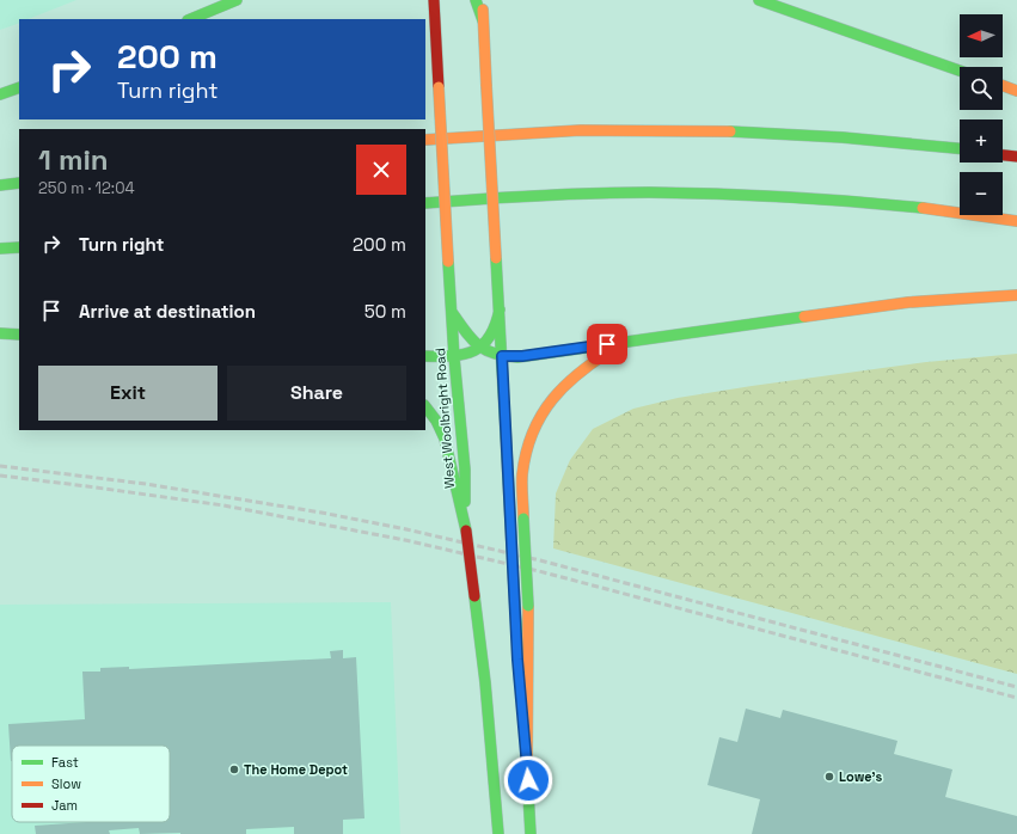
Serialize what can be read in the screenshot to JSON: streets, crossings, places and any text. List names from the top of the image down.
{
  "streets": {
    "main road": ["West Woolbright Road"]
  },
  "places": ["The Home Depot", "Lowe's"],
  "legend": ["Fast", "Slow", "Jam"],
  "north": "left",
  "page": {
    "map_buttons": ["+", "−"],
    "turn": ["200 m", "Turn right"],
    "heading": ["1 min", "250 m · 12:04"],
    "list": [
      {
        "name": "Turn right",
        "value": "200 m"
      },
      {
        "name": "Arrive at destination",
        "value": "50 m"
      }
    ],
    "buttons": ["Exit", "Share"]
  }
}
